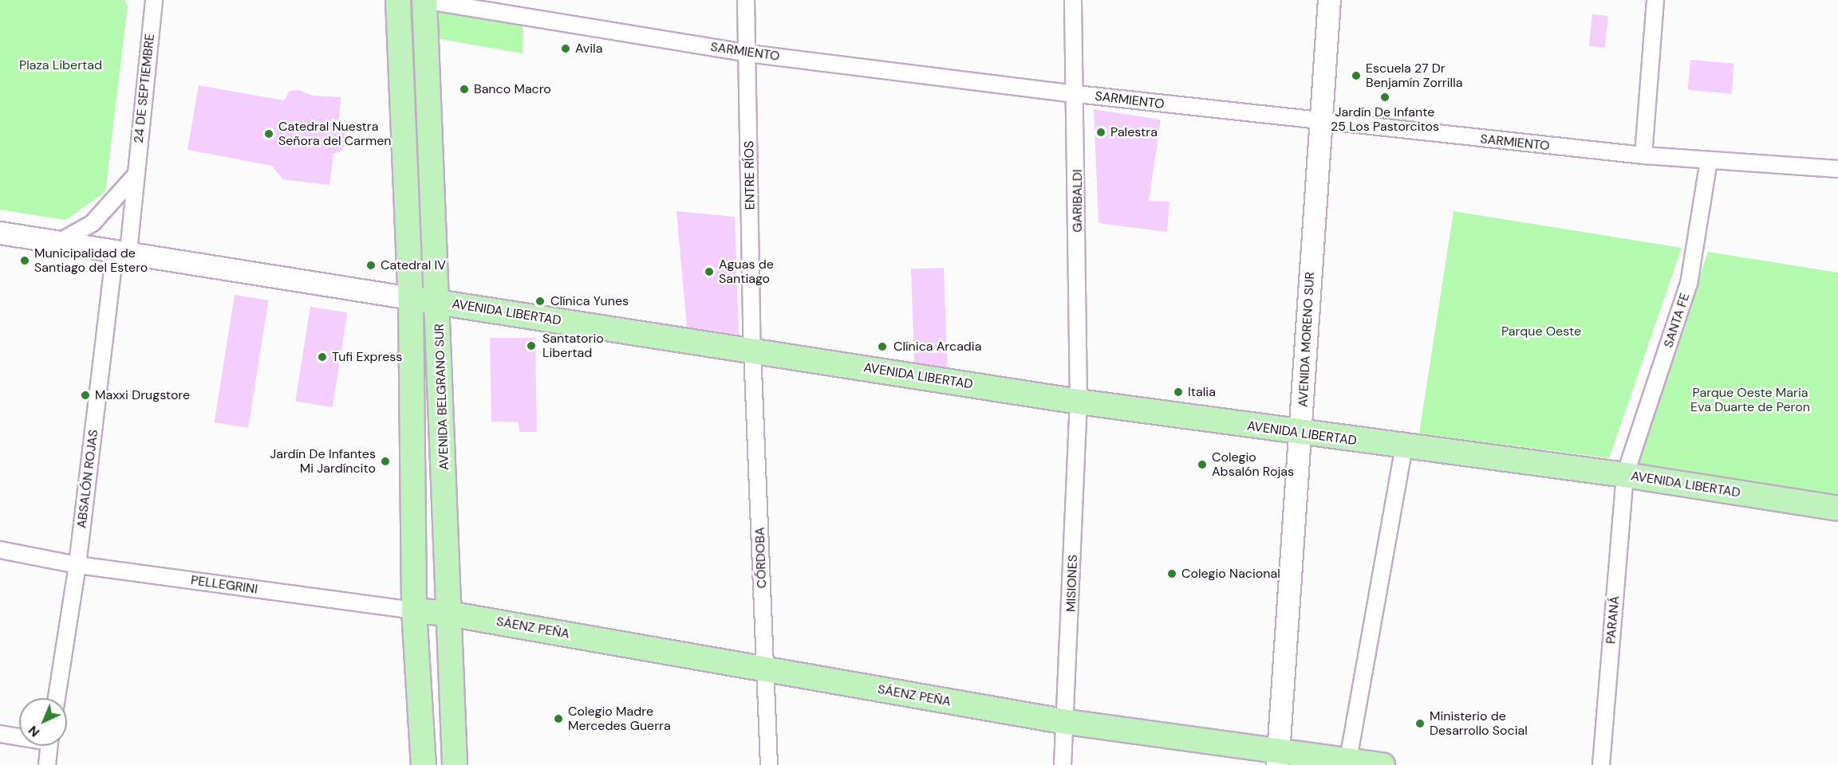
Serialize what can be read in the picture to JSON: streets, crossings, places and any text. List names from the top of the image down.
{
  "streets": {
    "main road": [
      "AVENIDA LIBERTAD",
      "AVENIDA BELGRANO SUR",
      "PELLEGRINI",
      "SÁENZ PEÑA"
    ],
    "street": [
      "SARMIENTO",
      "24 DE SEPTIEMBRE",
      "ENTRE RÍOS",
      "GARIBALDI",
      "SANTA FE",
      "AVENIDA MORENO SUR",
      "ABSALÓN ROJAS",
      "CÓRDOBA",
      "MISIONES",
      "PARANÁ"
    ]
  },
  "crossings": [
    ["SARMIENTO", "ENTRE RÍOS"],
    ["SARMIENTO", "GARIBALDI"],
    ["SARMIENTO", "SANTA FE"],
    ["SARMIENTO", "AVENIDA MORENO SUR"],
    ["SARMIENTO", "AVENIDA BELGRANO SUR"],
    ["24 DE SEPTIEMBRE", "AVENIDA LIBERTAD"],
    ["24 DE SEPTIEMBRE", "ABSALÓN ROJAS"],
    ["ENTRE RÍOS", "AVENIDA LIBERTAD"],
    ["ENTRE RÍOS", "CÓRDOBA"],
    ["GARIBALDI", "AVENIDA LIBERTAD"],
    ["GARIBALDI", "MISIONES"],
    ["AVENIDA LIBERTAD", "SANTA FE"],
    ["AVENIDA LIBERTAD", "AVENIDA MORENO SUR"],
    ["AVENIDA LIBERTAD", "AVENIDA BELGRANO SUR"],
    ["AVENIDA LIBERTAD", "ABSALÓN ROJAS"],
    ["AVENIDA LIBERTAD", "CÓRDOBA"],
    ["AVENIDA LIBERTAD", "MISIONES"],
    ["AVENIDA LIBERTAD", "PARANÁ"],
    ["SANTA FE", "PARANÁ"],
    ["AVENIDA MORENO SUR", "SÁENZ PEÑA"],
    ["AVENIDA BELGRANO SUR", "PELLEGRINI"],
    ["AVENIDA BELGRANO SUR", "SÁENZ PEÑA"],
    ["ABSALÓN ROJAS", "PELLEGRINI"],
    ["CÓRDOBA", "SÁENZ PEÑA"],
    ["MISIONES", "SÁENZ PEÑA"],
    ["PELLEGRINI", "SÁENZ PEÑA"]
  ],
  "parks": ["Plaza Libertad", "Parque Oeste", "Parque Oeste Maria Eva Duarte de Peron"],
  "places": [
    "Avila",
    "Escuela 27 Dr Benjamín Zorrilla",
    "Banco Macro",
    "Jardín De Infante 25 Los Pastorcitos",
    "Palestra",
    "Catedral Nuestra Señora del Carmen",
    "Municipalidad de Santiago del Estero",
    "Catedral IV",
    "Aguas de Santiago",
    "Clínica Yunes",
    "Santatorio Libertad",
    "Clínica Arcadia",
    "Tufi Express",
    "Italia",
    "Maxxi Drugstore",
    "Jardín De Infantes Mi Jardíncito",
    "Colegio Absalón Rojas",
    "Colegio Nacional",
    "Colegio Madre Mercedes Guerra",
    "Ministerio de Desarrollo Social"
  ],
  "north": "bottom left"
}
